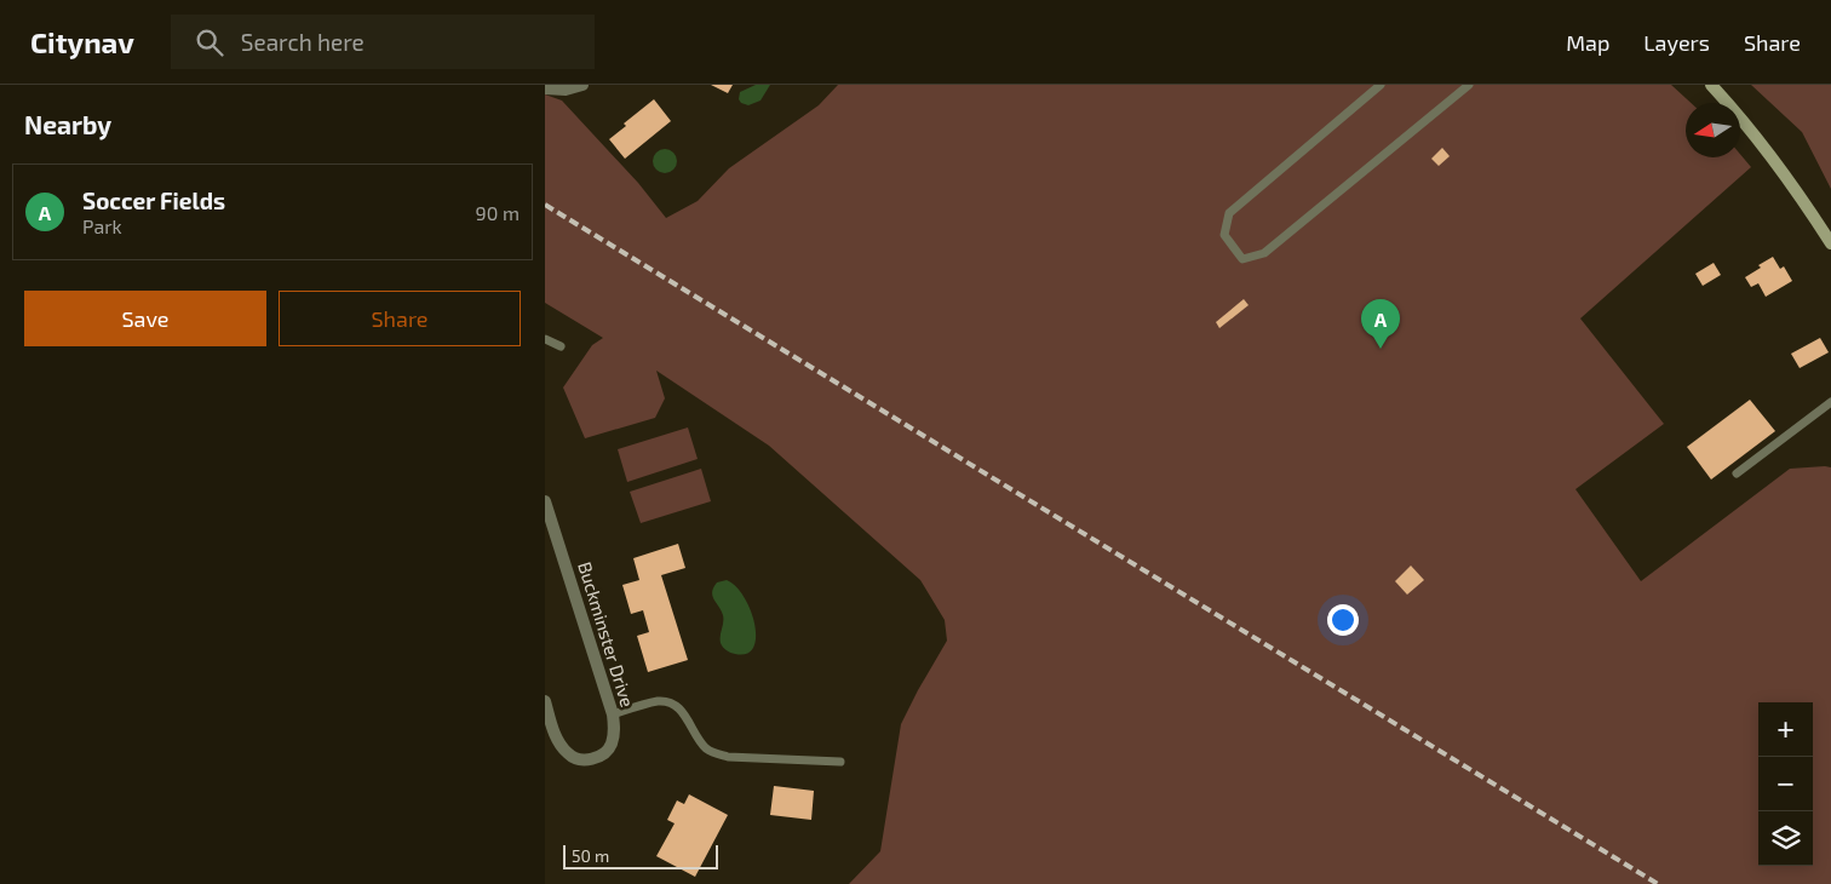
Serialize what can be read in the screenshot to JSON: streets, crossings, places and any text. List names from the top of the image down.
{
  "streets": {
    "street": ["Buckminster Drive"]
  },
  "scale_bar": "50 m",
  "north": "left",
  "page": {
    "header": "Citynav",
    "search": "Search here",
    "nav": ["Map", "Layers", "Share"],
    "heading": "Nearby",
    "list": [
      {
        "mark": "A",
        "name": "Soccer Fields",
        "note": "Park",
        "value": "90 m"
      }
    ],
    "buttons": ["Save", "Share"],
    "pins": "A",
    "map_buttons": ["+", "−"],
    "scale": "50 m"
  }
}
